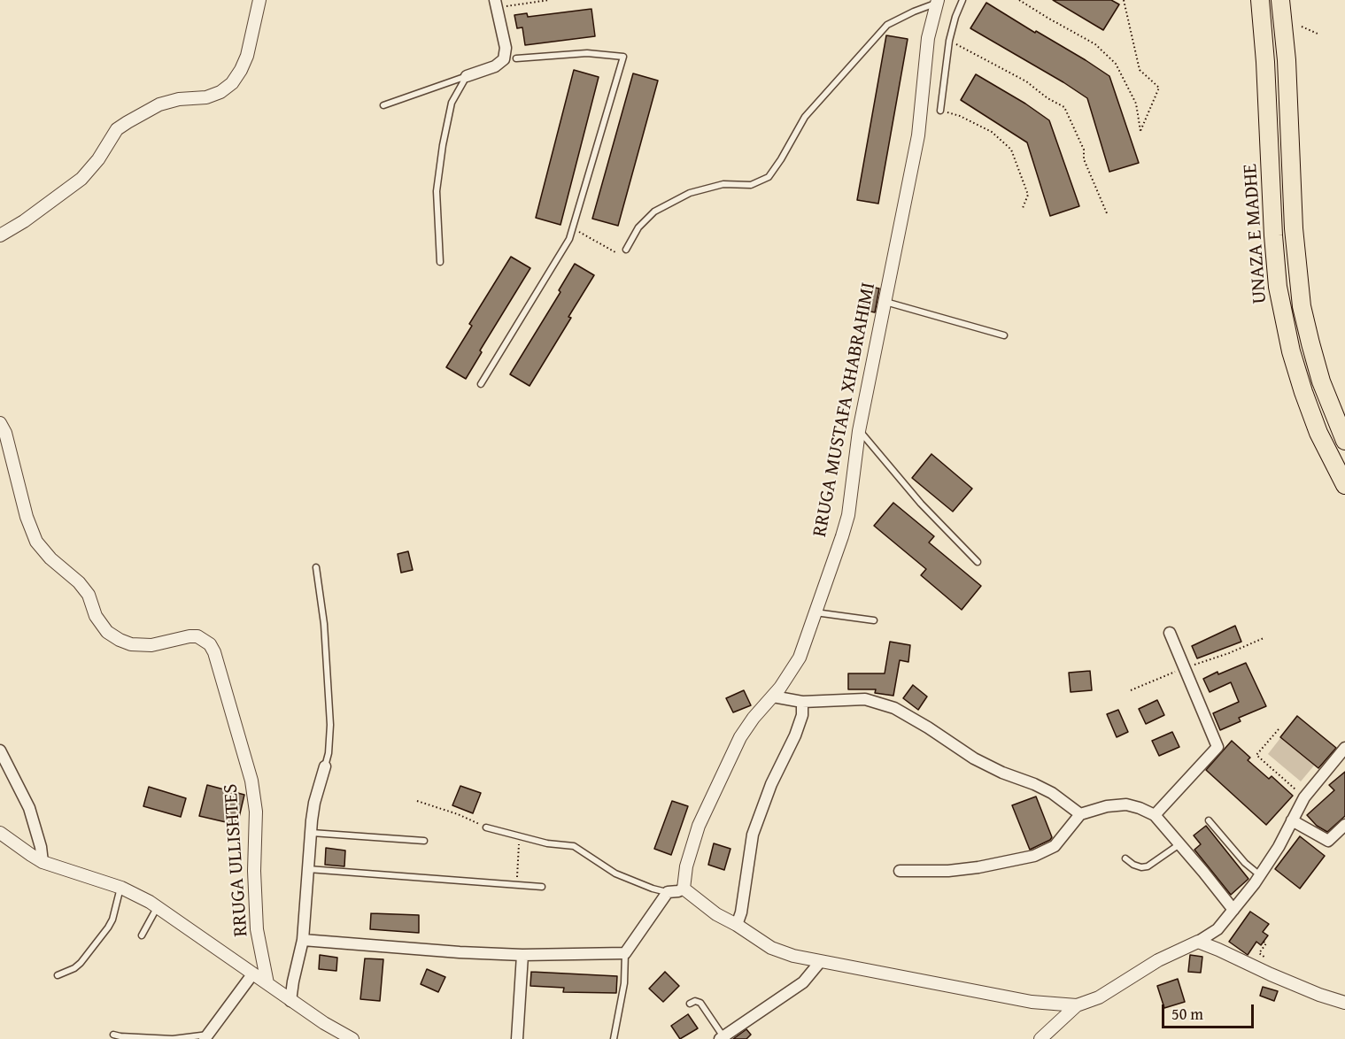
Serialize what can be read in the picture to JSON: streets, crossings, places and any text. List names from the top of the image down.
{
  "streets": {
    "highway": ["UNAZA E MADHE"],
    "street": ["RRUGA MUSTAFA XHABRAHIMI", "RRUGA ULLISHTES"]
  },
  "scale_bar": "50 m"
}
